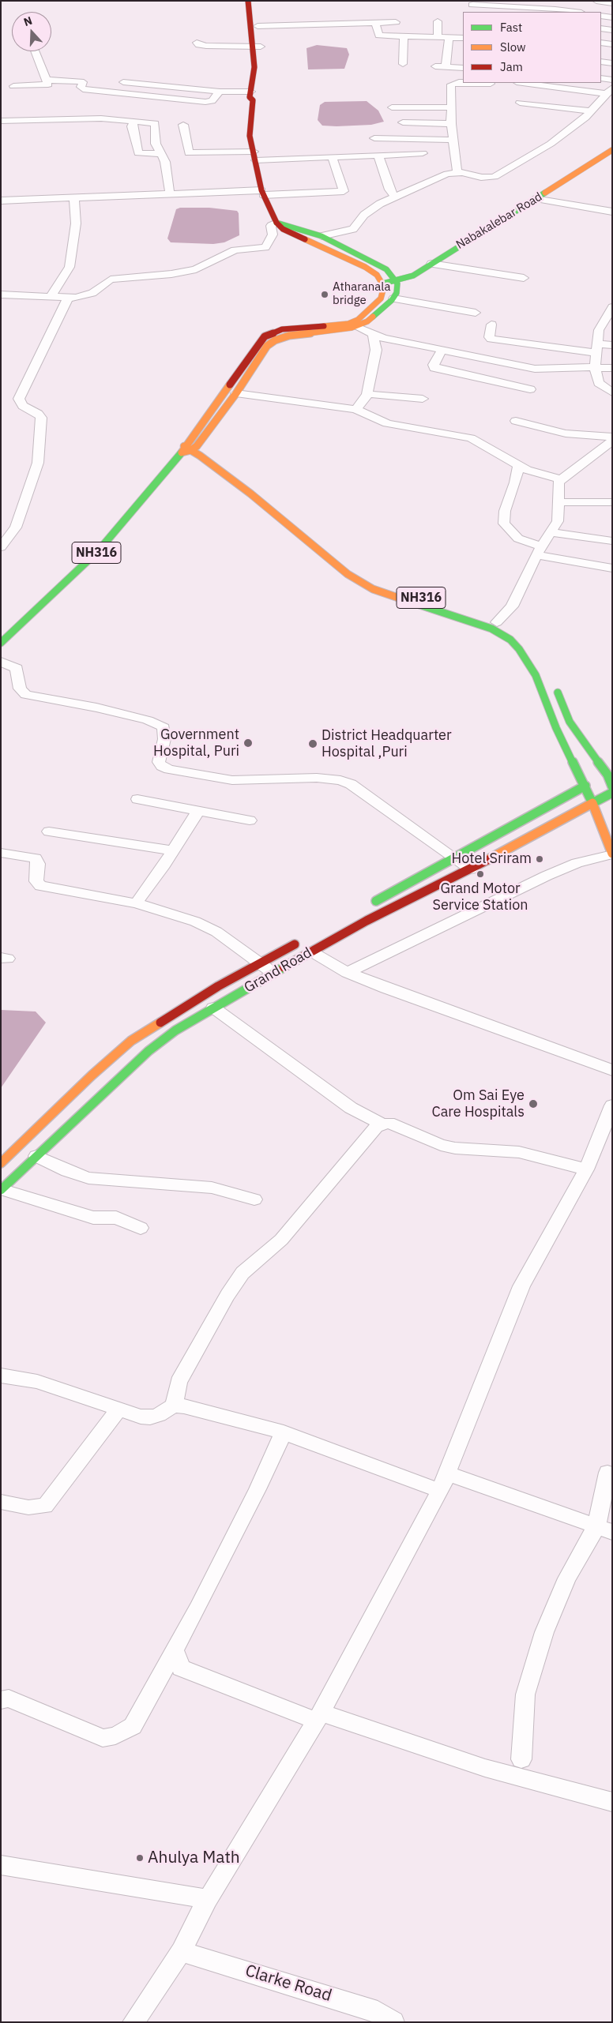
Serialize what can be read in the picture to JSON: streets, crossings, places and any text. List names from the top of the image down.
{
  "streets": {
    "main road": ["Nabakalebar Road", "NH316", "Grand Road"],
    "street": ["Clarke Road"]
  },
  "crossings": [
    ["NH316", "Grand Road"]
  ],
  "places": [
    "Atharanala bridge",
    "Government Hospital, Puri",
    "District Headquarter Hospital ,Puri",
    "Hotel Sriram",
    "Grand Motor Service Station",
    "Om Sai Eye Care Hospitals",
    "Ahulya Math"
  ],
  "legend": ["Fast", "Slow", "Jam"],
  "north": "top"
}
